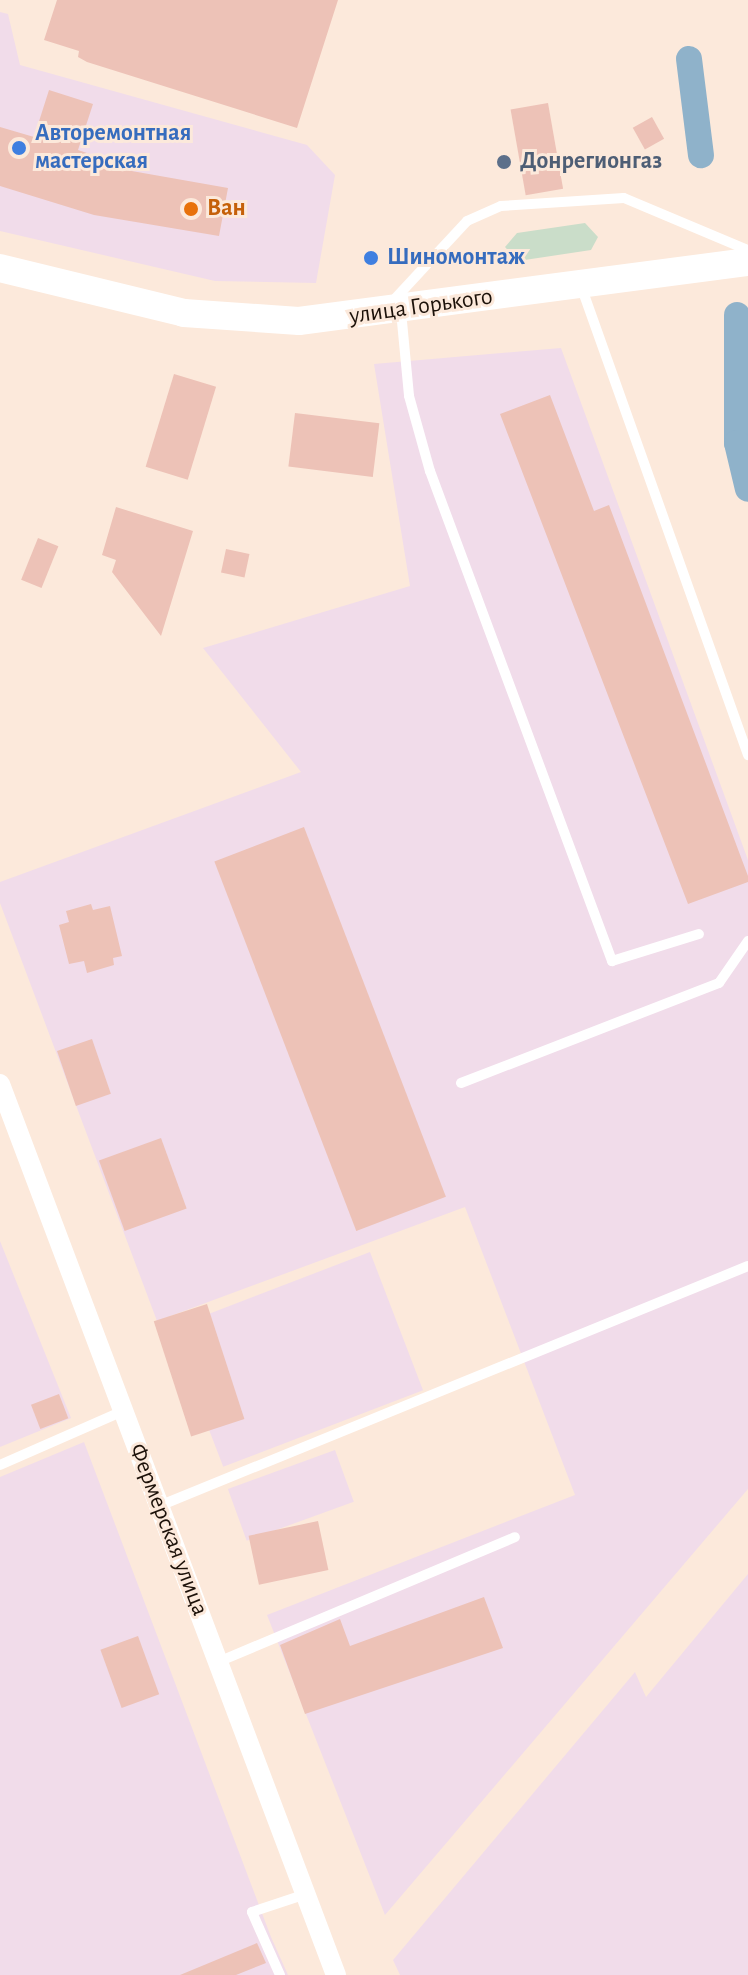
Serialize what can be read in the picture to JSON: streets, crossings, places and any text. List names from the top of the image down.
{
  "streets": {
    "main road": ["улица Горького"],
    "street": ["Фермерская улица"]
  },
  "places": [
    "Авторемонтная мастерская",
    "Донрегионгаз",
    "Ван",
    "Шиномонтаж"
  ]
}
